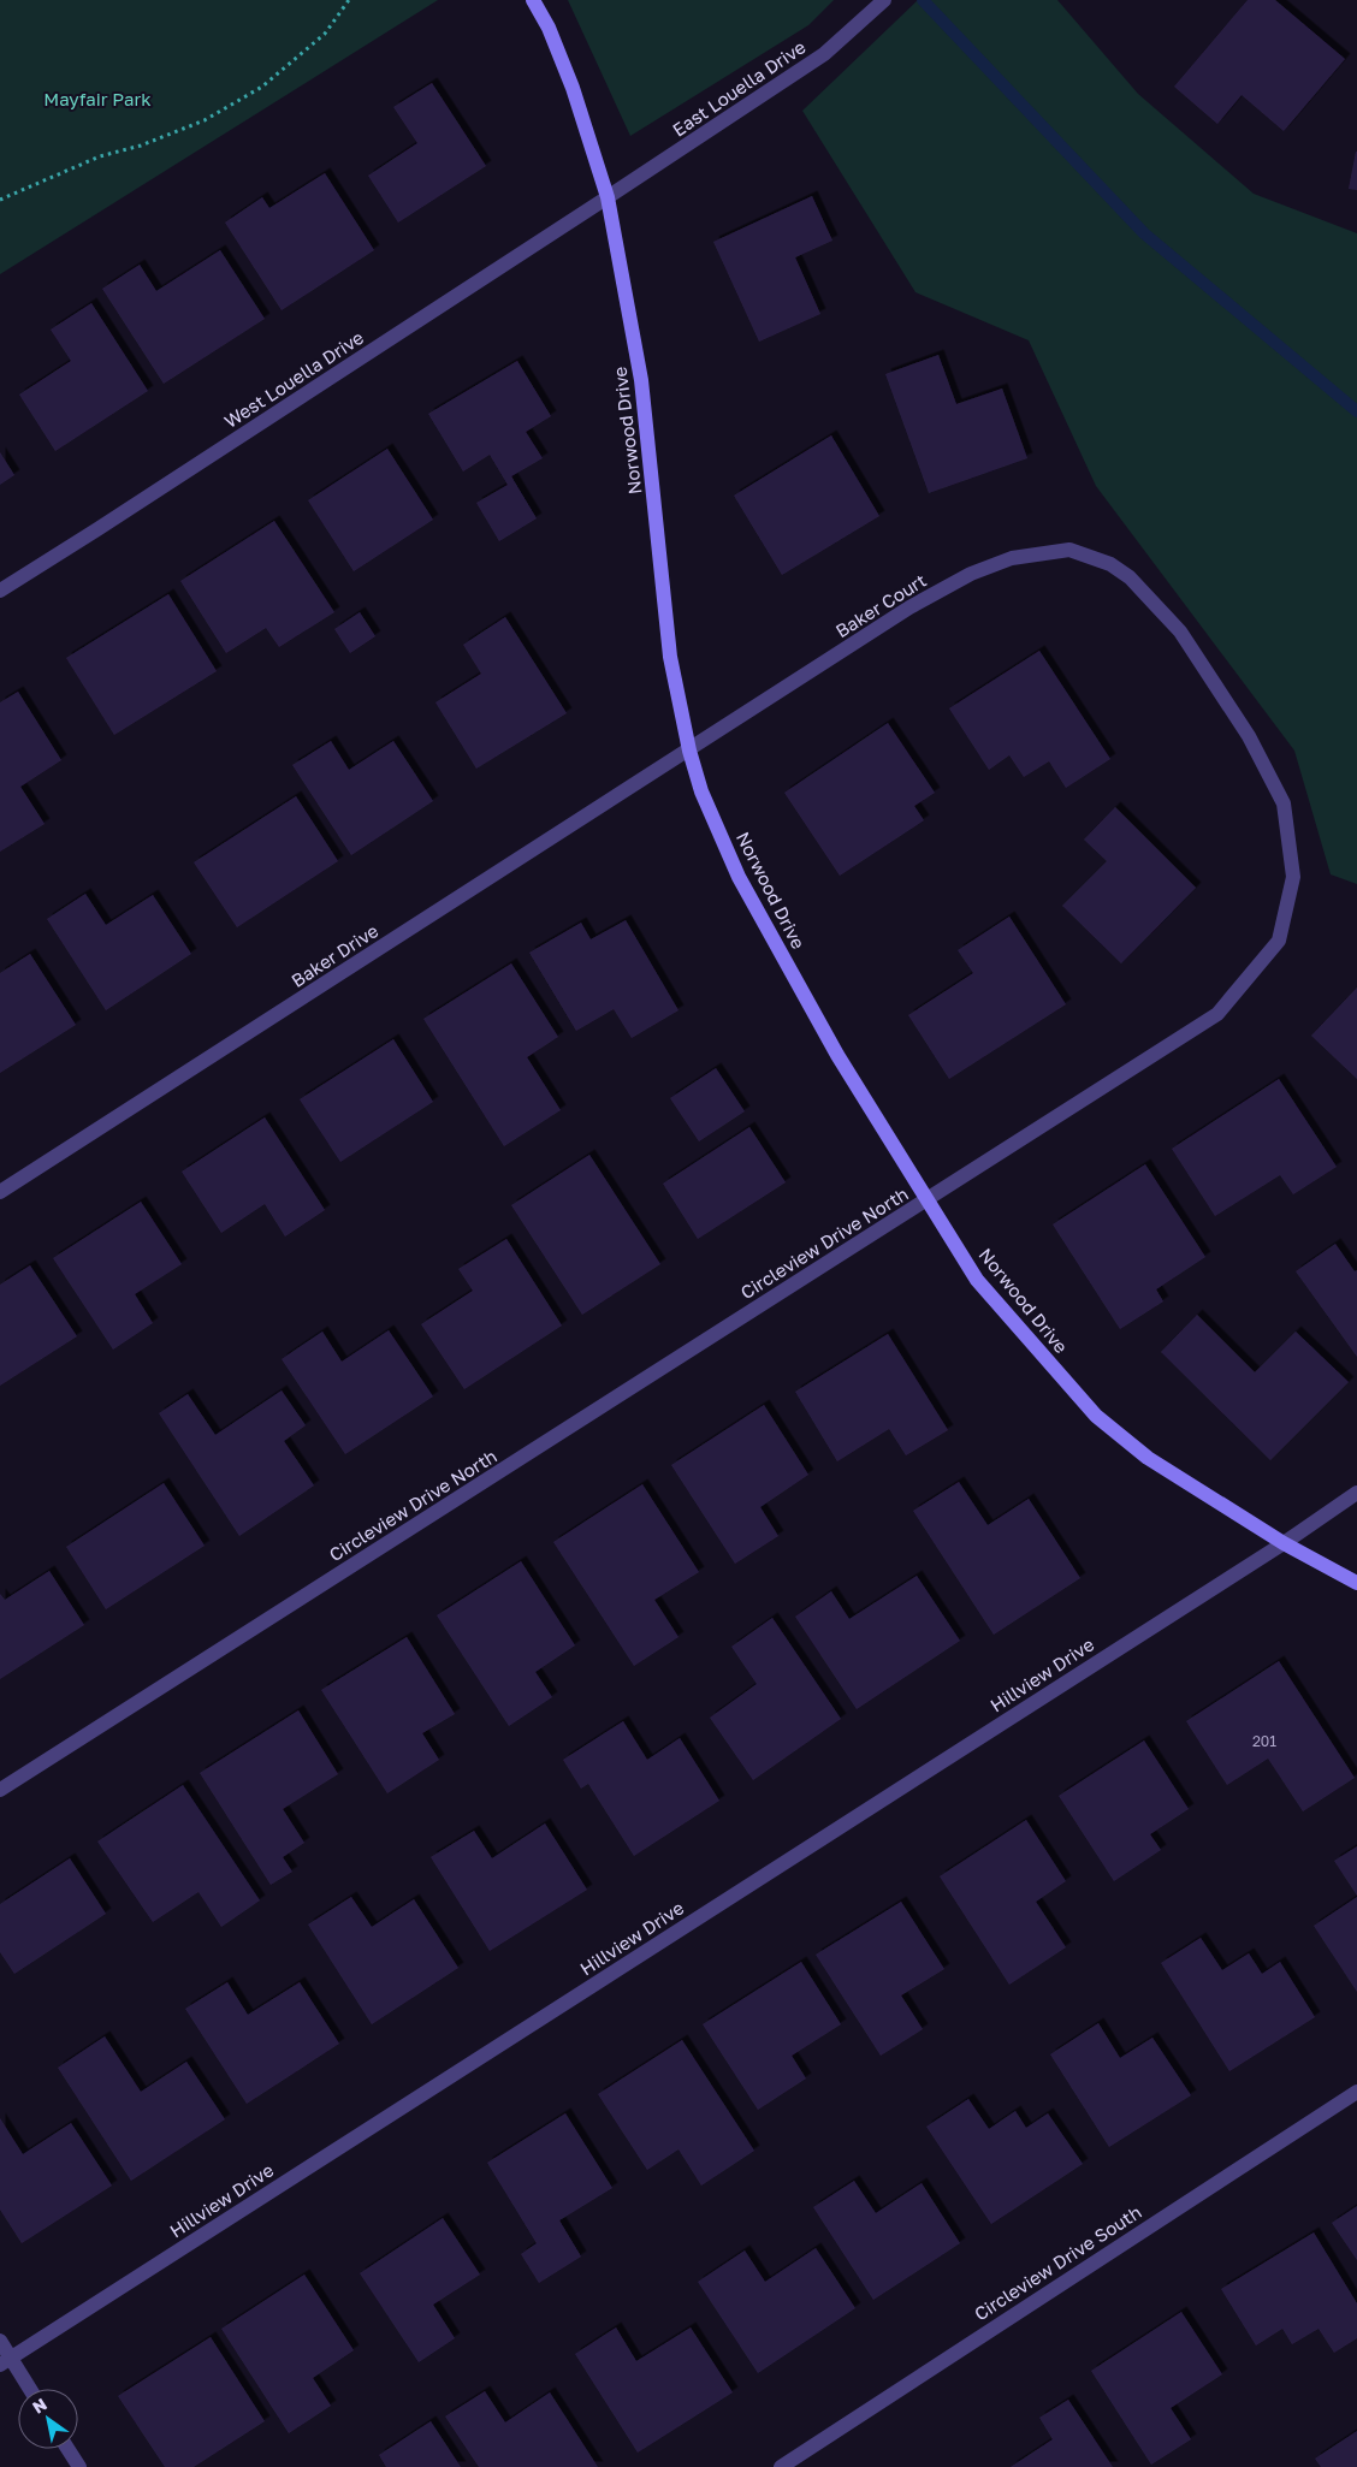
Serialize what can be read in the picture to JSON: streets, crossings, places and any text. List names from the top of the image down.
{
  "streets": {
    "main road": ["Norwood Drive"],
    "street": [
      "East Louella Drive",
      "West Louella Drive",
      "Baker Court",
      "Baker Drive",
      "Circleview Drive North",
      "Hillview Drive",
      "Circleview Drive South"
    ]
  },
  "crossings": [
    ["East Louella Drive", "West Louella Drive"],
    ["East Louella Drive", "Norwood Drive"],
    ["West Louella Drive", "Norwood Drive"],
    ["Norwood Drive", "Baker Court"],
    ["Norwood Drive", "Baker Drive"],
    ["Norwood Drive", "Circleview Drive North"],
    ["Norwood Drive", "Hillview Drive"],
    ["Baker Court", "Baker Drive"],
    ["Baker Court", "Circleview Drive North"]
  ],
  "parks": ["Mayfair Park"],
  "house_numbers": ["201"],
  "north": "top left"
}
